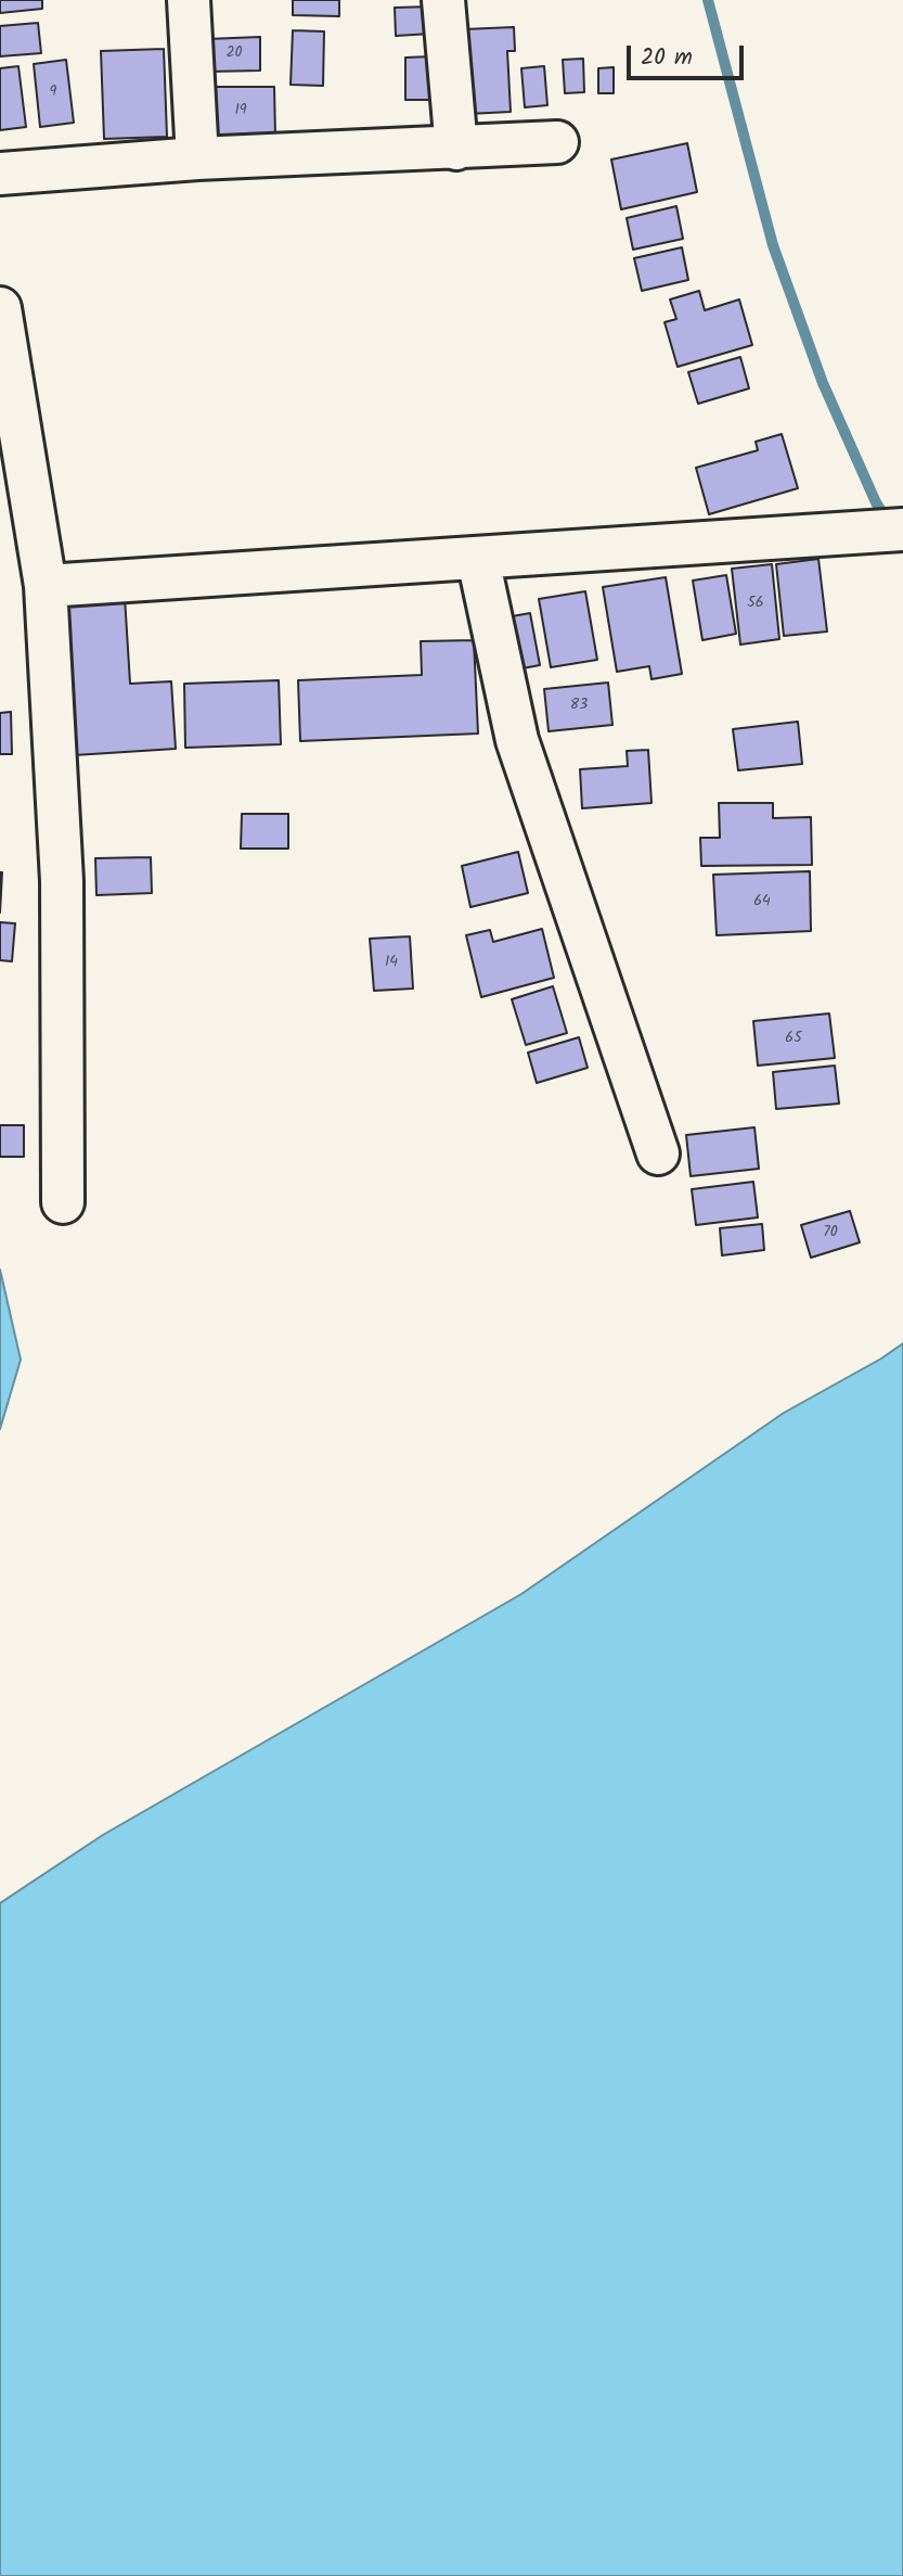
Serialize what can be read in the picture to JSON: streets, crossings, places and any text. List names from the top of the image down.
{
  "house_numbers": [
    "20",
    "9",
    "19",
    "56",
    "83",
    "64",
    "14",
    "65",
    "70"
  ],
  "scale_bar": "20 m"
}
